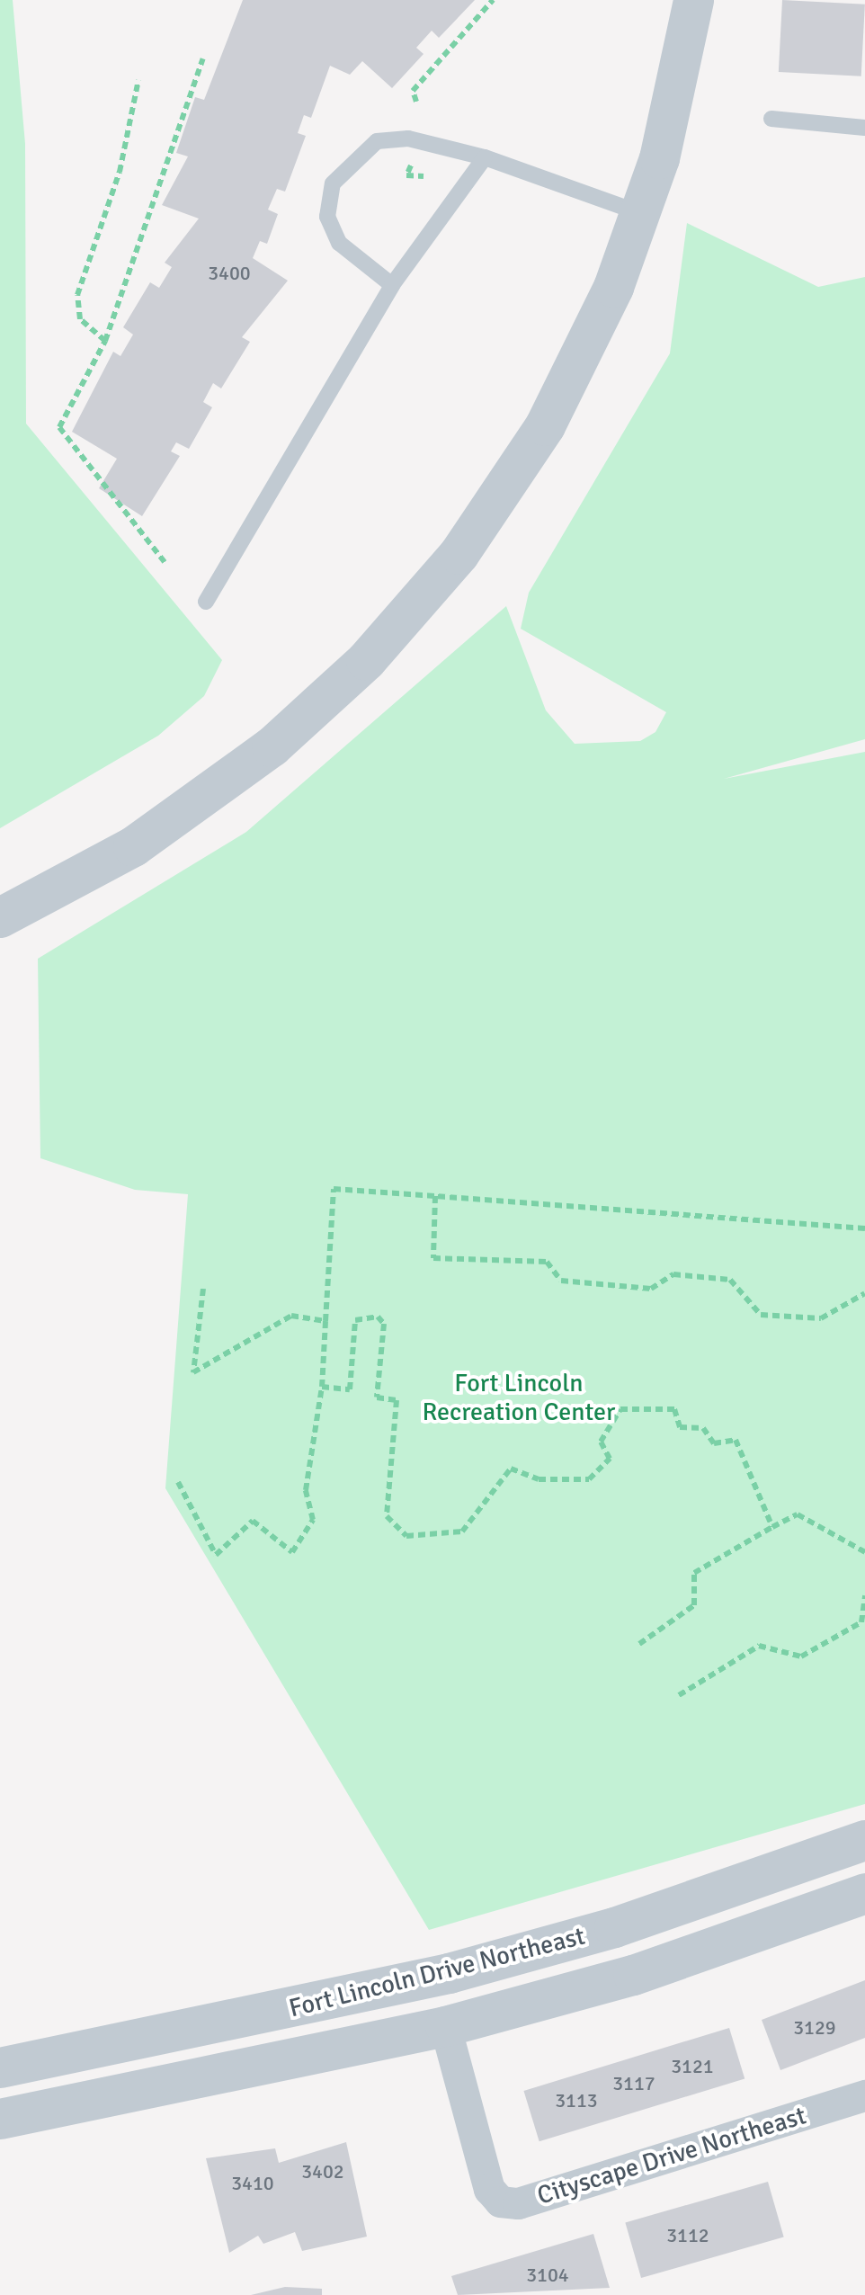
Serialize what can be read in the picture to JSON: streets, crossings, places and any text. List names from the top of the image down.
{
  "streets": {
    "street": ["Fort Lincoln Drive Northeast", "Cityscape Drive Northeast"]
  },
  "crossings": [
    ["Fort Lincoln Drive Northeast", "Cityscape Drive Northeast"]
  ],
  "parks": ["Fort Lincoln Recreation Center"],
  "house_numbers": [
    "3400",
    "3129",
    "3121",
    "3117",
    "3113",
    "3402",
    "3410",
    "3112",
    "3104"
  ]
}
